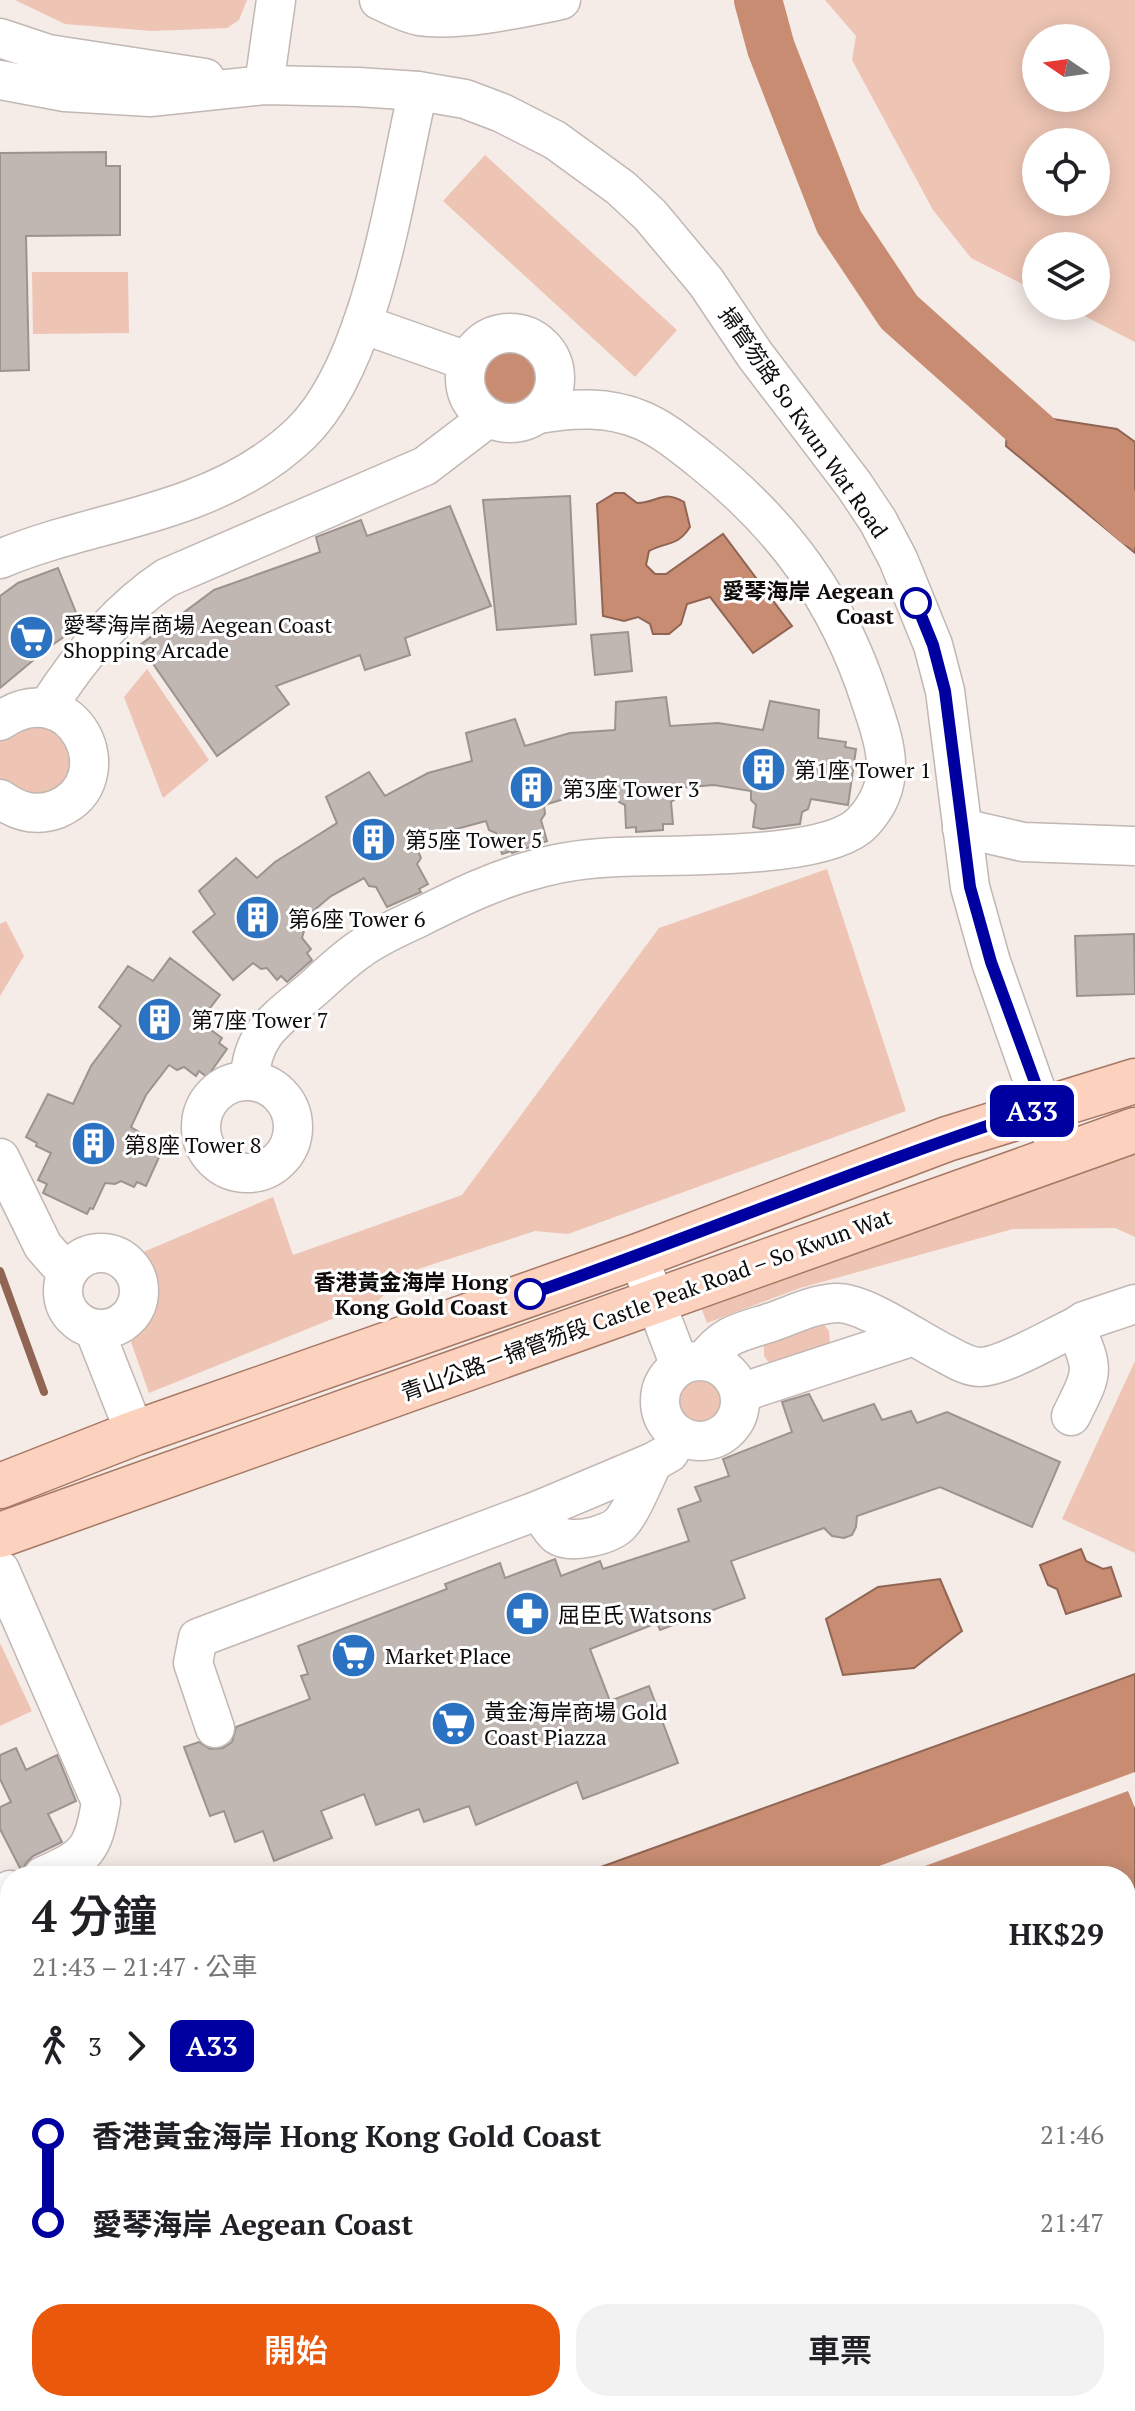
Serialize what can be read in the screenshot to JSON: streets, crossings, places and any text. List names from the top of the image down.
{
  "streets": {
    "main road": ["青山公路－掃管笏段 Castle Peak Road – So Kwun Wat"],
    "street": ["掃管笏路 So Kwun Wat Road"]
  },
  "crossings": [
    ["掃管笏路 So Kwun Wat Road", "青山公路－掃管笏段 Castle Peak Road – So Kwun Wat"]
  ],
  "places": {
    "other": ["愛琴海岸 Aegean Coast", "香港黃金海岸 Hong Kong Gold Coast"],
    "supermarket": ["愛琴海岸商場 Aegean Coast Shopping Arcade", "Market Place", "黃金海岸商場 Gold Coast Piazza"],
    "building": [
      "第1座 Tower 1",
      "第3座 Tower 3",
      "第5座 Tower 5",
      "第6座 Tower 6",
      "第7座 Tower 7",
      "第8座 Tower 8"
    ],
    "pharmacy": ["屈臣氏 Watsons"]
  },
  "lines": ["bus line A33"],
  "north": "left",
  "page": {
    "on_map": "A33",
    "heading": ["4 分鐘", "21:43 – 21:47 · 公車", "HK$29"],
    "legs": ["3", "A33"],
    "list": [
      {
        "name": "香港黃金海岸 Hong Kong Gold Coast",
        "value": "21:46"
      },
      {
        "name": "愛琴海岸 Aegean Coast",
        "value": "21:47"
      }
    ],
    "buttons": ["開始", "車票"]
  }
}
